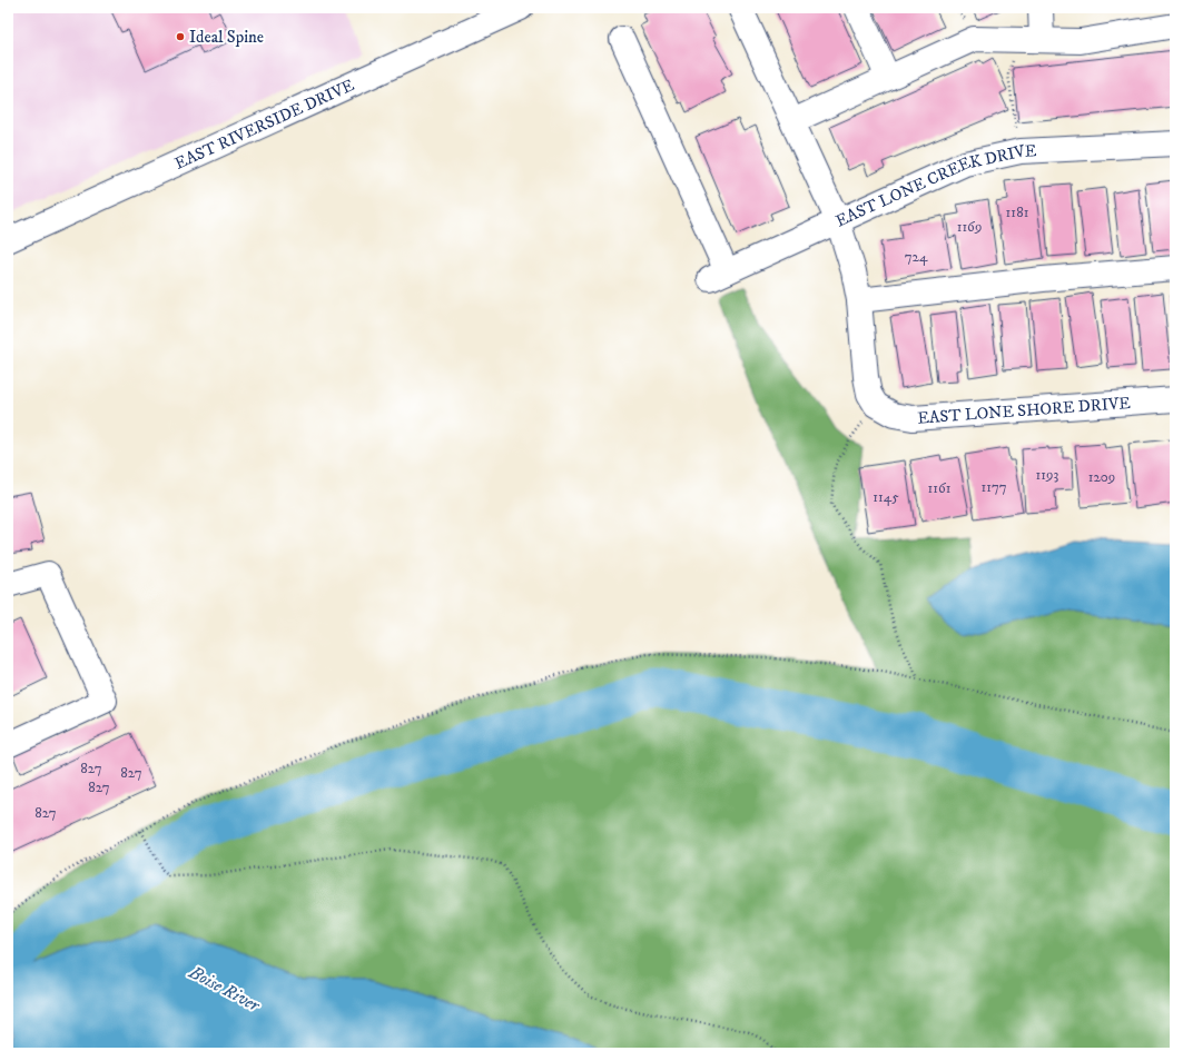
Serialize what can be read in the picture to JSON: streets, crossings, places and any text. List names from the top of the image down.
{
  "streets": {
    "street": ["EAST RIVERSIDE DRIVE", "EAST LONE CREEK DRIVE", "EAST LONE SHORE DRIVE"]
  },
  "water": ["Boise River"],
  "places": ["Ideal Spine"],
  "house_numbers": [
    "1181",
    "1169",
    "724",
    "1193",
    "1209",
    "1177",
    "1161",
    "1145",
    "827",
    "827",
    "827",
    "827"
  ]
}
